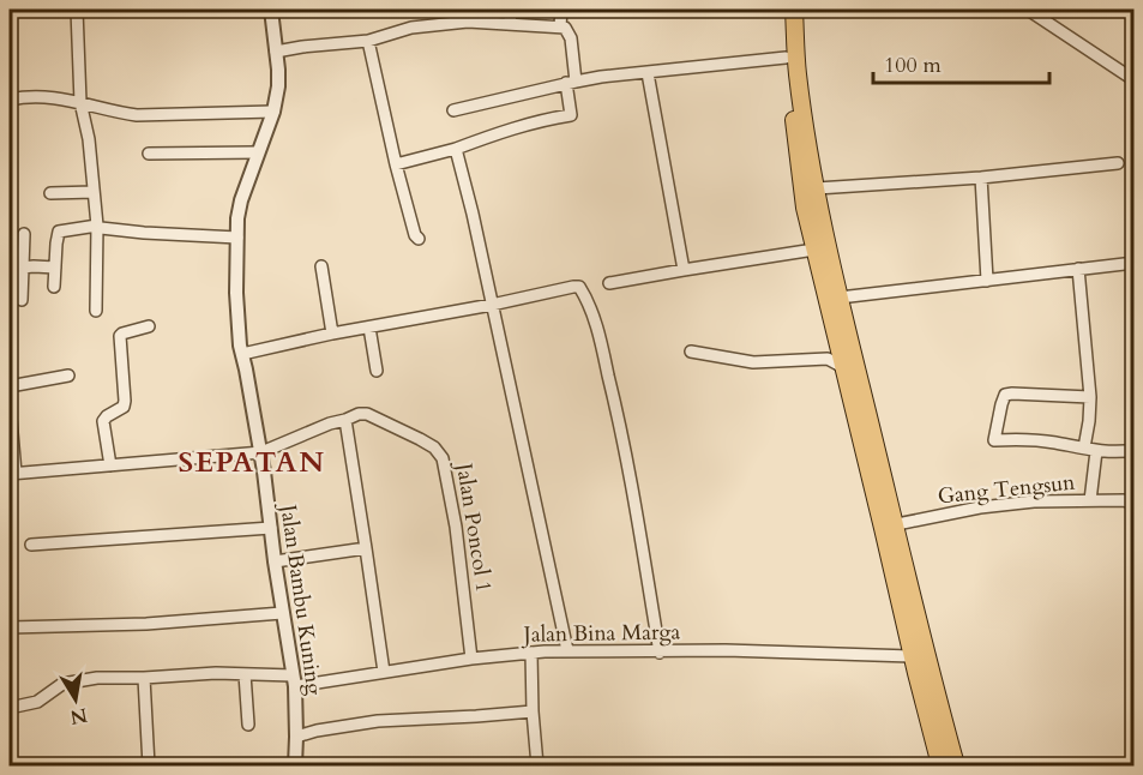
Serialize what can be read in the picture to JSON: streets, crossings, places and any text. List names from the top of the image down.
{
  "streets": {
    "street": [
      "Gang Tengsun",
      "Jalan Poncol 1",
      "Jalan Bambu Kuning",
      "Jalan Bina Marga"
    ]
  },
  "crossings": [
    ["Jalan Poncol 1", "Jalan Bina Marga"],
    ["Jalan Bambu Kuning", "Jalan Bina Marga"]
  ],
  "districts": ["SEPATAN"],
  "scale_bar": "100 m",
  "north": "bottom"
}
